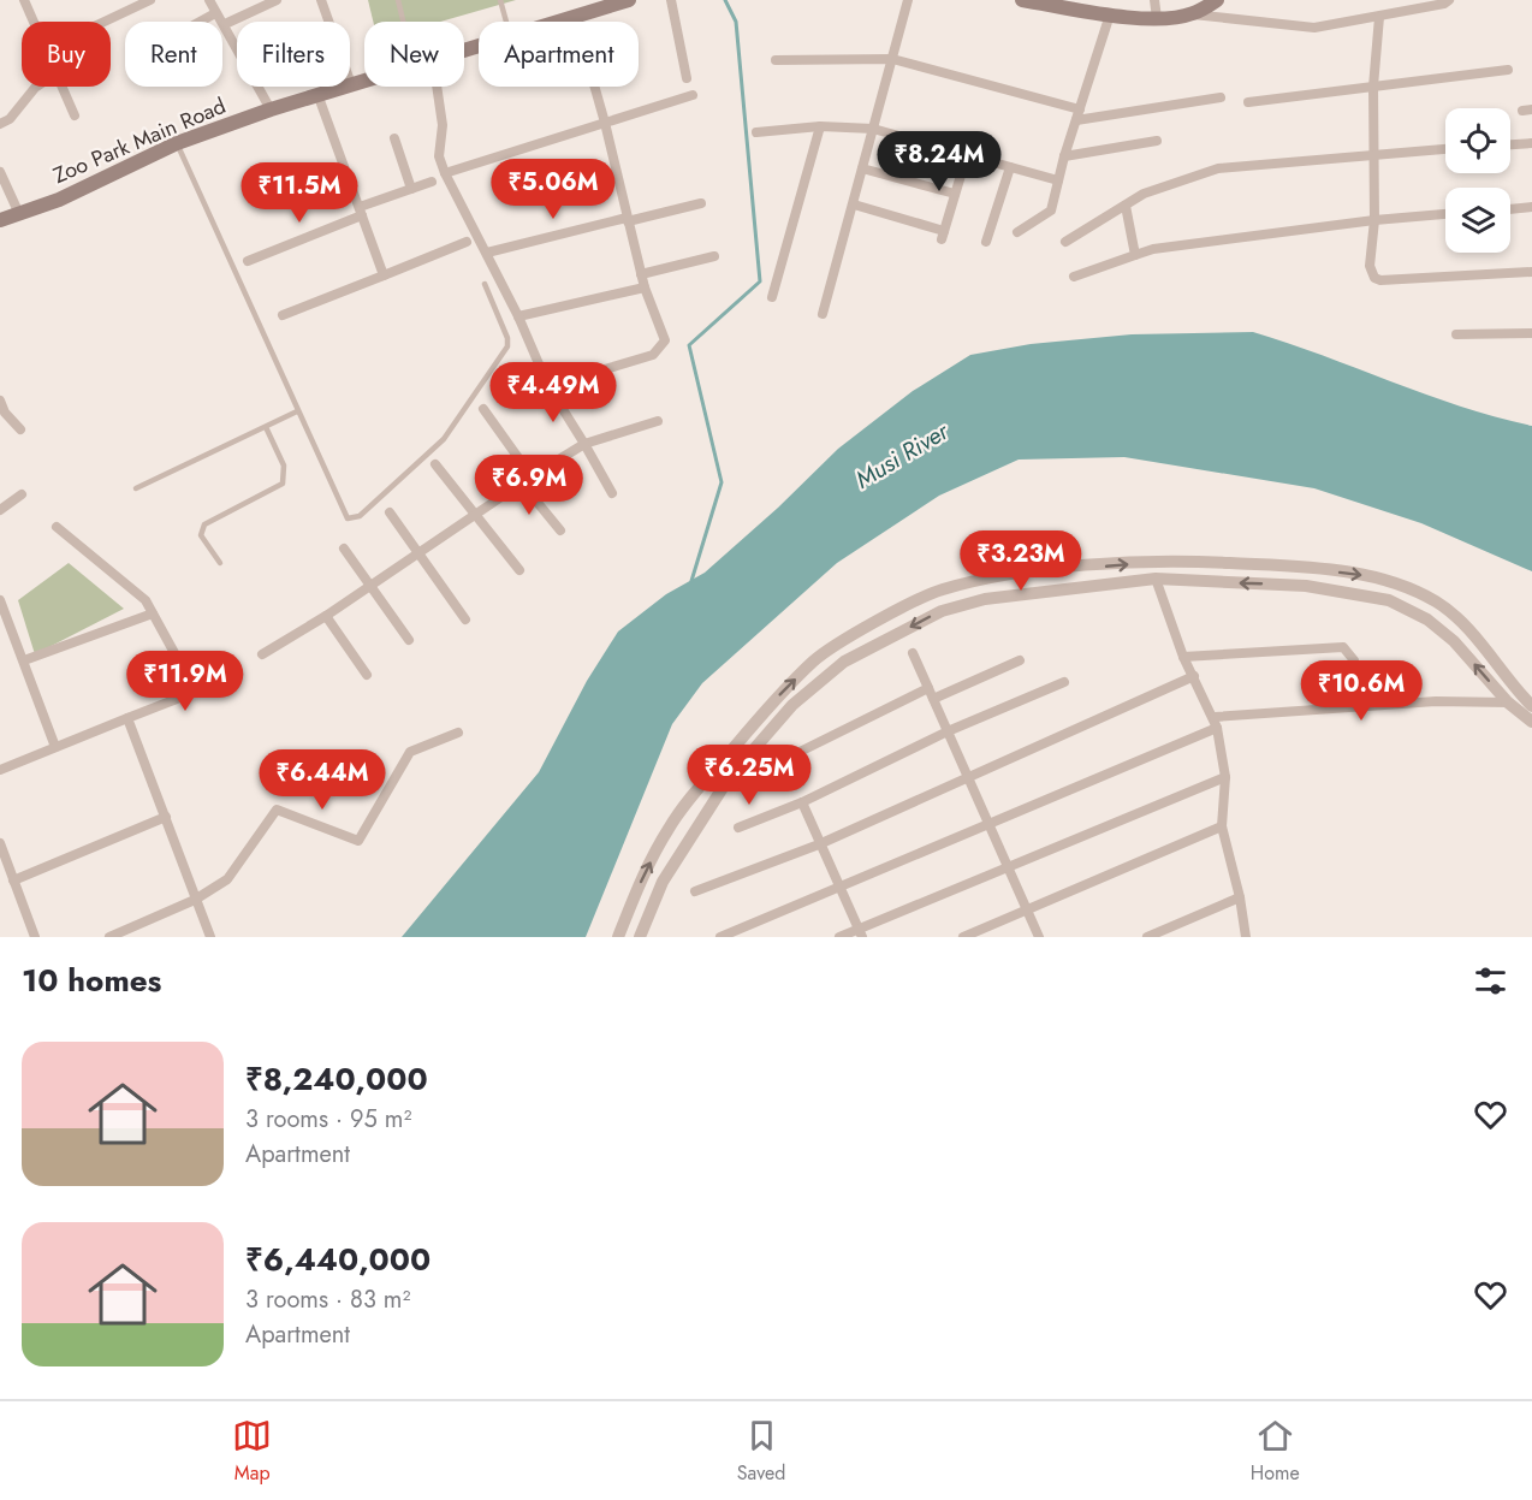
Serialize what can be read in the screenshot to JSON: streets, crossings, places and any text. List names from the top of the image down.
{
  "streets": {
    "main road": ["Zoo Park Main Road"]
  },
  "water": ["Musi River"],
  "page": {
    "chip": [
      "Buy",
      "Rent",
      "Filters",
      "New",
      "Apartment"
    ],
    "price": [
      "₹8.24M",
      "₹5.06M",
      "₹11.5M",
      "₹4.49M",
      "₹6.9M",
      "₹3.23M",
      "₹11.9M",
      "₹10.6M",
      "₹6.25M",
      "₹6.44M"
    ],
    "heading": "10 homes",
    "list": [
      {
        "name": "₹8,240,000",
        "note": "3 rooms · 95 m² · Apartment"
      },
      {
        "name": "₹6,440,000",
        "note": "3 rooms · 83 m² · Apartment"
      }
    ],
    "tabs": ["Map", "Saved", "Home"]
  }
}
